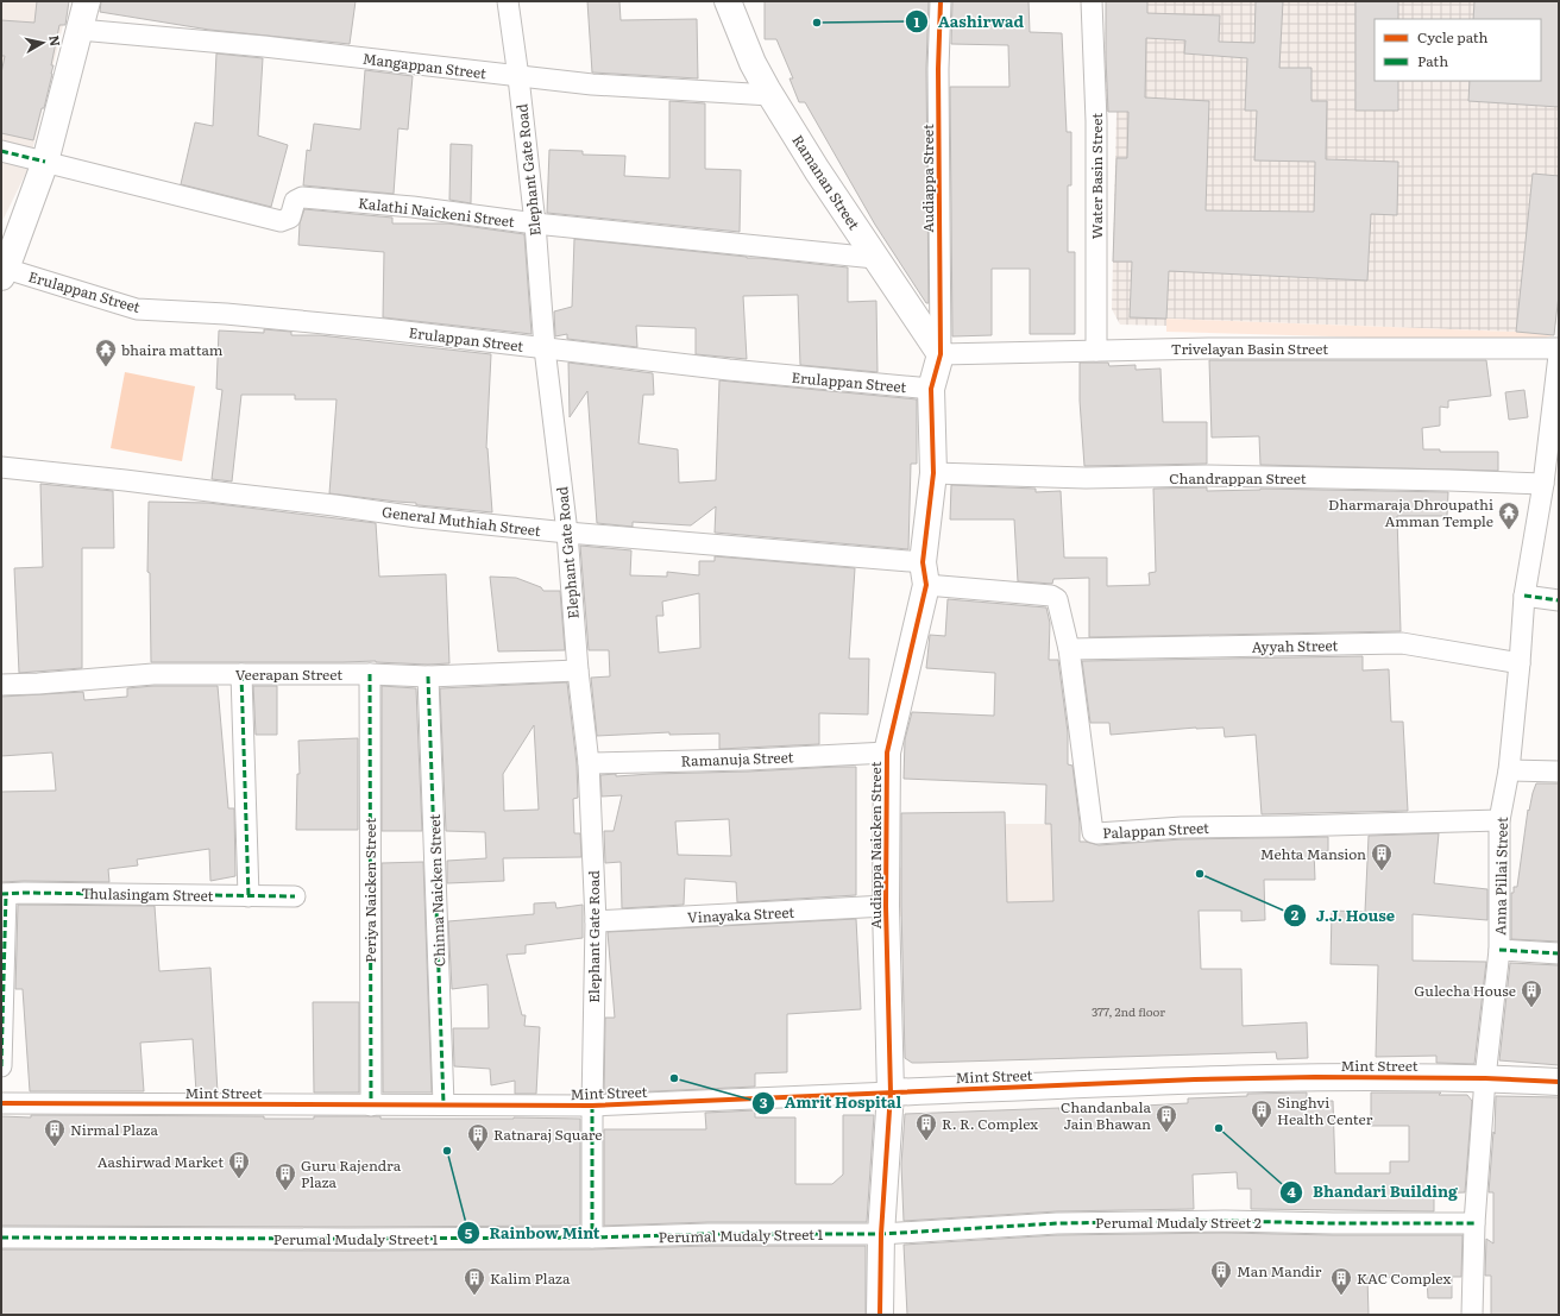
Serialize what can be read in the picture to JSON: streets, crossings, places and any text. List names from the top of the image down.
{
  "streets": {
    "street": [
      "Mangappan Street",
      "Elephant Gate Road",
      "Water Basin Street",
      "Audiappa Street",
      "Ramanan Street",
      "Kalathi Naickeni Street",
      "Erulappan Street",
      "Trivelayan Basin Street",
      "Chandrappan Street",
      "General Muthiah Street",
      "Ayyah Street",
      "Veerapan Street",
      "Ramanuja Street",
      "Palappan Street",
      "Audiappa Naicken Street",
      "Anna Pillai Street",
      "Periya Naicken Street",
      "Chinna Naicken Street",
      "Thulasingam Street",
      "Vinayaka Street",
      "Mint Street",
      "Perumal Mudaly Street 2",
      "Perumal Mudaly Street 1"
    ]
  },
  "crossings": [
    ["Mangappan Street", "Elephant Gate Road"],
    ["Mangappan Street", "Ramanan Street"],
    ["Elephant Gate Road", "Kalathi Naickeni Street"],
    ["Elephant Gate Road", "Erulappan Street"],
    ["Elephant Gate Road", "General Muthiah Street"],
    ["Elephant Gate Road", "Veerapan Street"],
    ["Elephant Gate Road", "Ramanuja Street"],
    ["Elephant Gate Road", "Vinayaka Street"],
    ["Elephant Gate Road", "Mint Street"],
    ["Elephant Gate Road", "Perumal Mudaly Street 1"],
    ["Water Basin Street", "Trivelayan Basin Street"],
    ["Audiappa Street", "Ramanan Street"],
    ["Audiappa Street", "Trivelayan Basin Street"],
    ["Audiappa Street", "Audiappa Naicken Street"],
    ["Ramanan Street", "Kalathi Naickeni Street"],
    ["Ramanan Street", "Trivelayan Basin Street"],
    ["Ramanan Street", "Audiappa Naicken Street"],
    ["Erulappan Street", "Audiappa Naicken Street"],
    ["Trivelayan Basin Street", "Audiappa Naicken Street"],
    ["Chandrappan Street", "Audiappa Naicken Street"],
    ["Chandrappan Street", "Anna Pillai Street"],
    ["General Muthiah Street", "Palappan Street"],
    ["General Muthiah Street", "Audiappa Naicken Street"],
    ["Ayyah Street", "Palappan Street"],
    ["Ayyah Street", "Anna Pillai Street"],
    ["Veerapan Street", "Periya Naicken Street"],
    ["Veerapan Street", "Chinna Naicken Street"],
    ["Ramanuja Street", "Audiappa Naicken Street"],
    ["Palappan Street", "Audiappa Naicken Street"],
    ["Palappan Street", "Anna Pillai Street"],
    ["Audiappa Naicken Street", "Vinayaka Street"],
    ["Audiappa Naicken Street", "Mint Street"],
    ["Audiappa Naicken Street", "Perumal Mudaly Street 2"],
    ["Audiappa Naicken Street", "Perumal Mudaly Street 1"],
    ["Anna Pillai Street", "Mint Street"],
    ["Anna Pillai Street", "Perumal Mudaly Street 2"],
    ["Periya Naicken Street", "Mint Street"],
    ["Chinna Naicken Street", "Mint Street"],
    ["Perumal Mudaly Street 2", "Perumal Mudaly Street 1"]
  ],
  "places": {
    "other": [
      "Aashirwad",
      "J.J. House",
      "Amrit Hospital",
      "Bhandari Building",
      "Rainbow Mint"
    ],
    "temple": ["bhaira mattam", "Dharmaraja Dhroupathi Amman Temple"],
    "building": [
      "Mehta Mansion",
      "Gulecha House",
      "Singhvi Health Center",
      "Chandanbala Jain Bhawan",
      "R. R. Complex",
      "Nirmal Plaza",
      "Ratnaraj Square",
      "Aashirwad Market",
      "Guru Rajendra Plaza",
      "Man Mandir",
      "Kalim Plaza",
      "KAC Complex"
    ]
  },
  "house_numbers": ["377, 2nd floor"],
  "legend": ["Cycle path", "Path"],
  "north": "right"
}
